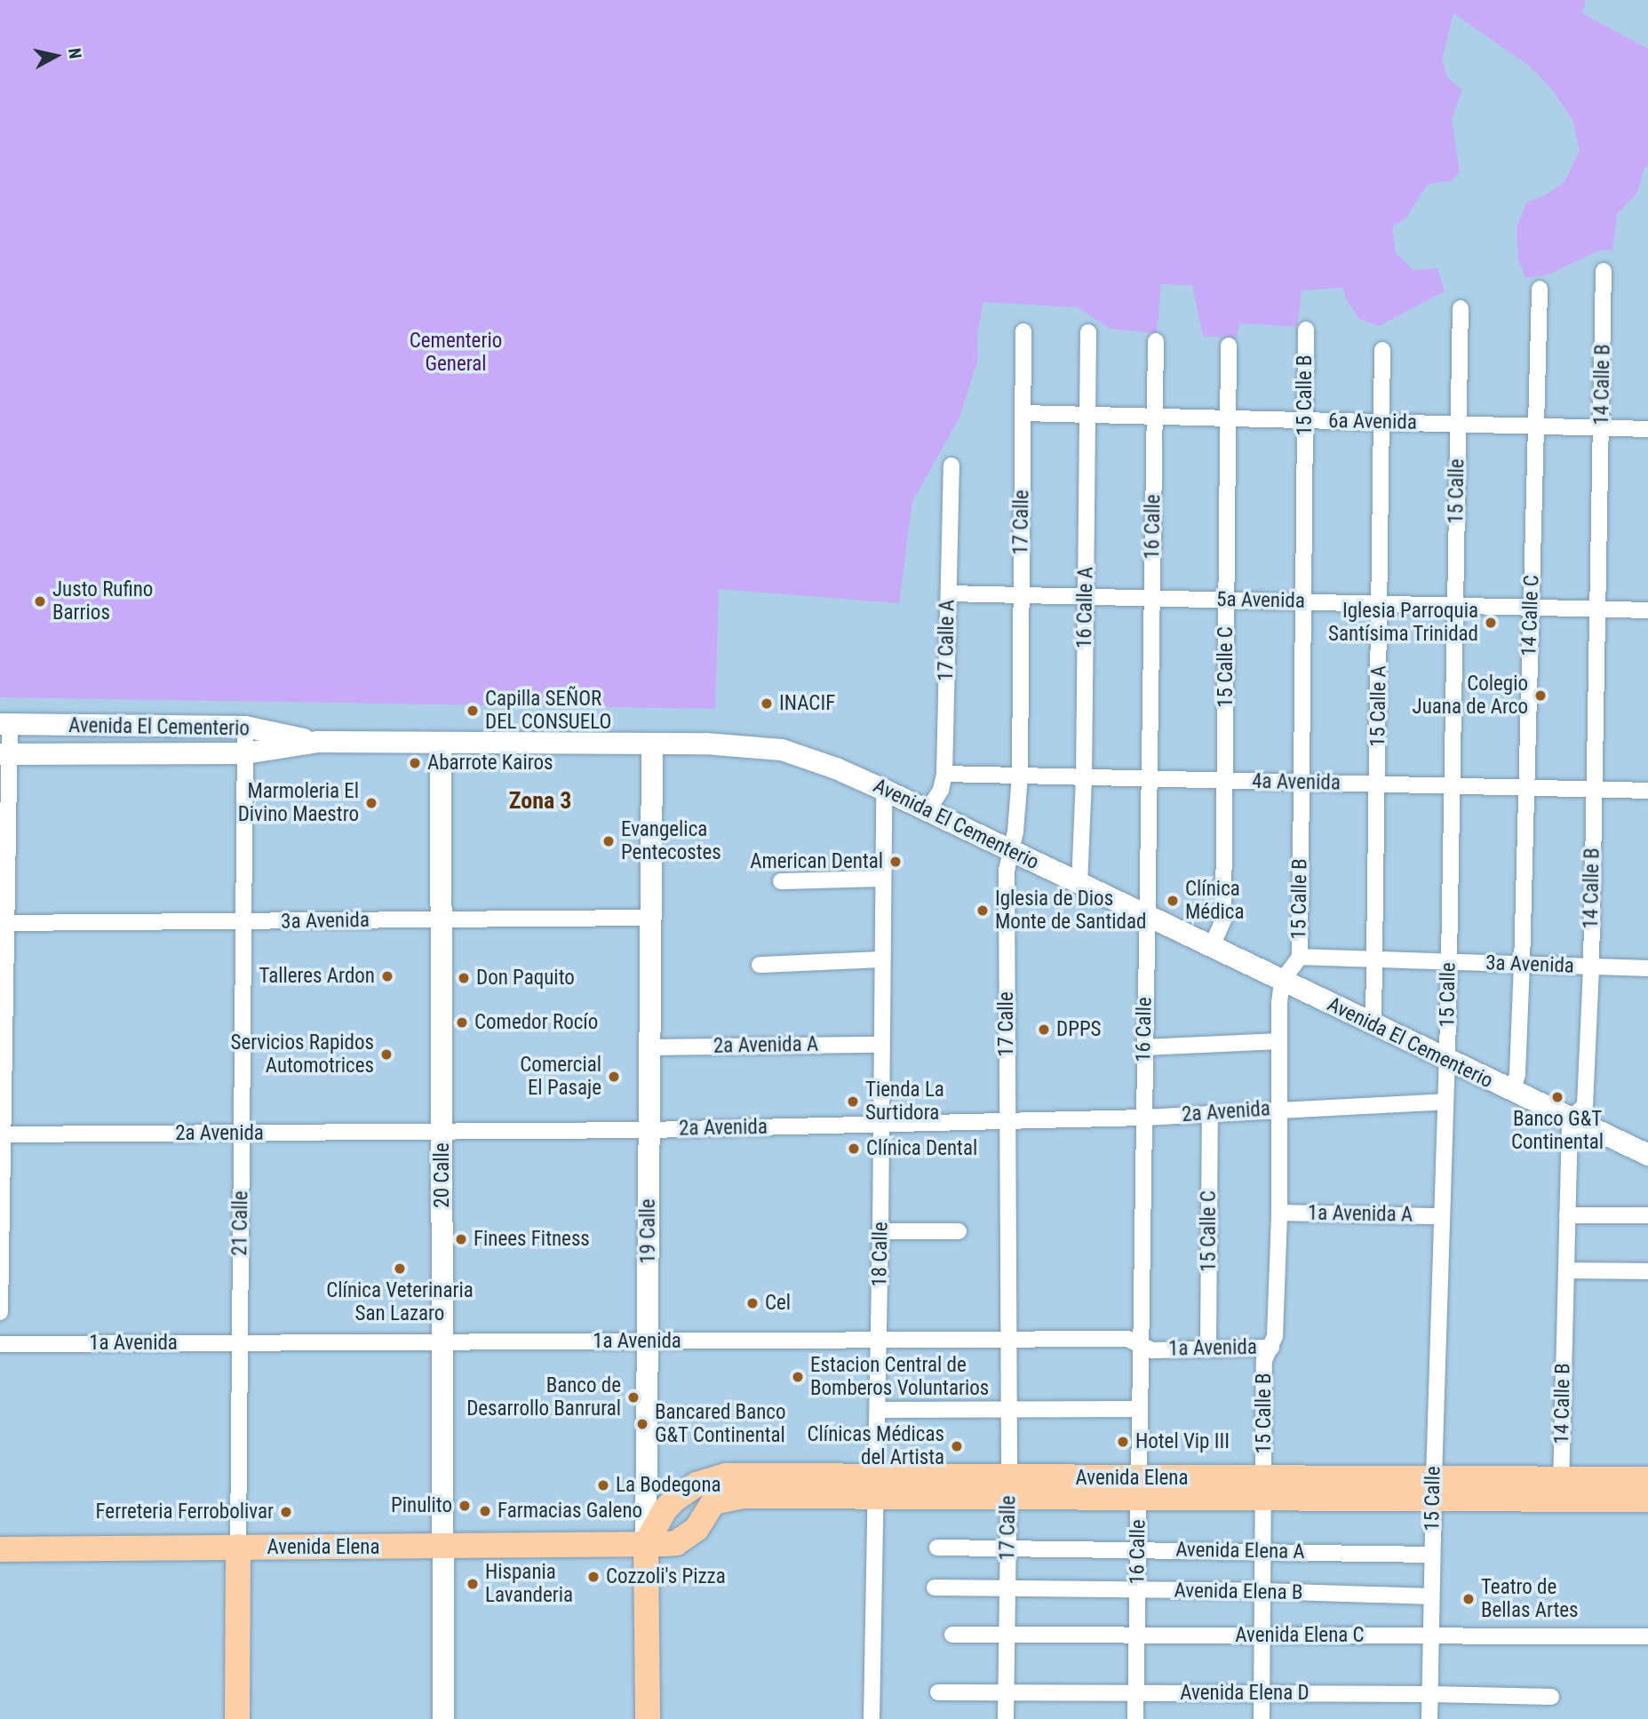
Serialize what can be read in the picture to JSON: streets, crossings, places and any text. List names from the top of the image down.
{
  "streets": {
    "main road": [
      "Avenida El Cementerio",
      "20 Calle",
      "21 Calle",
      "19 Calle",
      "Avenida Elena"
    ],
    "street": [
      "14 Calle B",
      "15 Calle B",
      "6a Avenida",
      "15 Calle",
      "17 Calle",
      "16 Calle",
      "5a Avenida",
      "16 Calle A",
      "14 Calle C",
      "17 Calle A",
      "15 Calle C",
      "15 Calle A",
      "4a Avenida",
      "3a Avenida",
      "2a Avenida A",
      "2a Avenida",
      "1a Avenida A",
      "18 Calle",
      "1a Avenida",
      "Avenida Elena A",
      "Avenida Elena B",
      "Avenida Elena C",
      "Avenida Elena D"
    ]
  },
  "crossings": [
    ["14 Calle B", "6a Avenida"],
    ["14 Calle B", "5a Avenida"],
    ["14 Calle B", "Avenida El Cementerio"],
    ["14 Calle B", "4a Avenida"],
    ["14 Calle B", "3a Avenida"],
    ["14 Calle B", "Avenida Elena"],
    ["15 Calle B", "6a Avenida"],
    ["15 Calle B", "5a Avenida"],
    ["15 Calle B", "Avenida El Cementerio"],
    ["15 Calle B", "4a Avenida"],
    ["15 Calle B", "3a Avenida"],
    ["15 Calle B", "2a Avenida"],
    ["15 Calle B", "1a Avenida A"],
    ["15 Calle B", "1a Avenida"],
    ["15 Calle B", "Avenida Elena"],
    ["6a Avenida", "15 Calle"],
    ["6a Avenida", "17 Calle"],
    ["6a Avenida", "16 Calle"],
    ["6a Avenida", "16 Calle A"],
    ["6a Avenida", "14 Calle C"],
    ["6a Avenida", "15 Calle C"],
    ["6a Avenida", "15 Calle A"],
    ["15 Calle", "5a Avenida"],
    ["15 Calle", "Avenida El Cementerio"],
    ["15 Calle", "4a Avenida"],
    ["15 Calle", "3a Avenida"],
    ["15 Calle", "2a Avenida"],
    ["15 Calle", "1a Avenida A"],
    ["15 Calle", "Avenida Elena"],
    ["15 Calle", "Avenida Elena A"],
    ["15 Calle", "Avenida Elena B"],
    ["15 Calle", "Avenida Elena C"],
    ["15 Calle", "Avenida Elena D"],
    ["17 Calle", "5a Avenida"],
    ["17 Calle", "Avenida El Cementerio"],
    ["17 Calle", "4a Avenida"],
    ["17 Calle", "2a Avenida"],
    ["17 Calle", "1a Avenida"],
    ["17 Calle", "Avenida Elena"],
    ["17 Calle", "Avenida Elena A"],
    ["17 Calle", "Avenida Elena B"],
    ["17 Calle", "Avenida Elena C"],
    ["17 Calle", "Avenida Elena D"],
    ["16 Calle", "5a Avenida"],
    ["16 Calle", "Avenida El Cementerio"],
    ["16 Calle", "4a Avenida"],
    ["16 Calle", "2a Avenida"],
    ["16 Calle", "1a Avenida"],
    ["16 Calle", "Avenida Elena"],
    ["16 Calle", "Avenida Elena A"],
    ["16 Calle", "Avenida Elena B"],
    ["16 Calle", "Avenida Elena C"],
    ["16 Calle", "Avenida Elena D"],
    ["5a Avenida", "16 Calle A"],
    ["5a Avenida", "14 Calle C"],
    ["5a Avenida", "17 Calle A"],
    ["5a Avenida", "15 Calle C"],
    ["5a Avenida", "15 Calle A"],
    ["16 Calle A", "Avenida El Cementerio"],
    ["16 Calle A", "4a Avenida"],
    ["14 Calle C", "Avenida El Cementerio"],
    ["14 Calle C", "4a Avenida"],
    ["14 Calle C", "3a Avenida"],
    ["17 Calle A", "Avenida El Cementerio"],
    ["17 Calle A", "4a Avenida"],
    ["15 Calle C", "Avenida El Cementerio"],
    ["15 Calle C", "4a Avenida"],
    ["15 Calle C", "2a Avenida"],
    ["15 Calle C", "1a Avenida"],
    ["15 Calle A", "Avenida El Cementerio"],
    ["15 Calle A", "4a Avenida"],
    ["15 Calle A", "3a Avenida"],
    ["Avenida El Cementerio", "20 Calle"],
    ["Avenida El Cementerio", "21 Calle"],
    ["Avenida El Cementerio", "19 Calle"],
    ["Avenida El Cementerio", "18 Calle"],
    ["3a Avenida", "20 Calle"],
    ["3a Avenida", "21 Calle"],
    ["3a Avenida", "19 Calle"],
    ["2a Avenida A", "19 Calle"],
    ["2a Avenida A", "18 Calle"],
    ["2a Avenida", "20 Calle"],
    ["2a Avenida", "21 Calle"],
    ["2a Avenida", "19 Calle"],
    ["2a Avenida", "18 Calle"],
    ["20 Calle", "1a Avenida"],
    ["20 Calle", "Avenida Elena"],
    ["21 Calle", "1a Avenida"],
    ["21 Calle", "Avenida Elena"],
    ["19 Calle", "1a Avenida"],
    ["19 Calle", "Avenida Elena"],
    ["18 Calle", "1a Avenida"],
    ["18 Calle", "Avenida Elena"]
  ],
  "districts": ["Zona 3"],
  "parks": ["Cementerio General"],
  "places": [
    "Justo Rufino Barrios",
    "Iglesia Parroquia Santísima Trinidad",
    "Colegio Juana de Arco",
    "INACIF",
    "Capilla SEÑOR DEL CONSUELO",
    "Abarrote Kairos",
    "Marmoleria El Divino Maestro",
    "Evangelica Pentecostes",
    "American Dental",
    "Clínica Médica",
    "Iglesia de Dios Monte de Santidad",
    "Talleres Ardon",
    "Don Paquito",
    "Comedor Rocío",
    "DPPS",
    "Servicios Rapidos Automotrices",
    "Comercial El Pasaje",
    "Banco G&T Continental",
    "Tienda La Surtidora",
    "Clínica Dental",
    "Finees Fitness",
    "Clínica Veterinaria San Lazaro",
    "Cel",
    "Estacion Central de Bomberos Voluntarios",
    "Banco de Desarrollo Banrural",
    "Bancared Banco G&T Continental",
    "Hotel Vip III",
    "Clínicas Médicas del Artista",
    "La Bodegona",
    "Pinulito",
    "Farmacias Galeno",
    "Ferreteria Ferrobolivar",
    "Cozzoli's Pizza",
    "Hispania Lavanderia",
    "Teatro de Bellas Artes"
  ],
  "north": "right"
}
